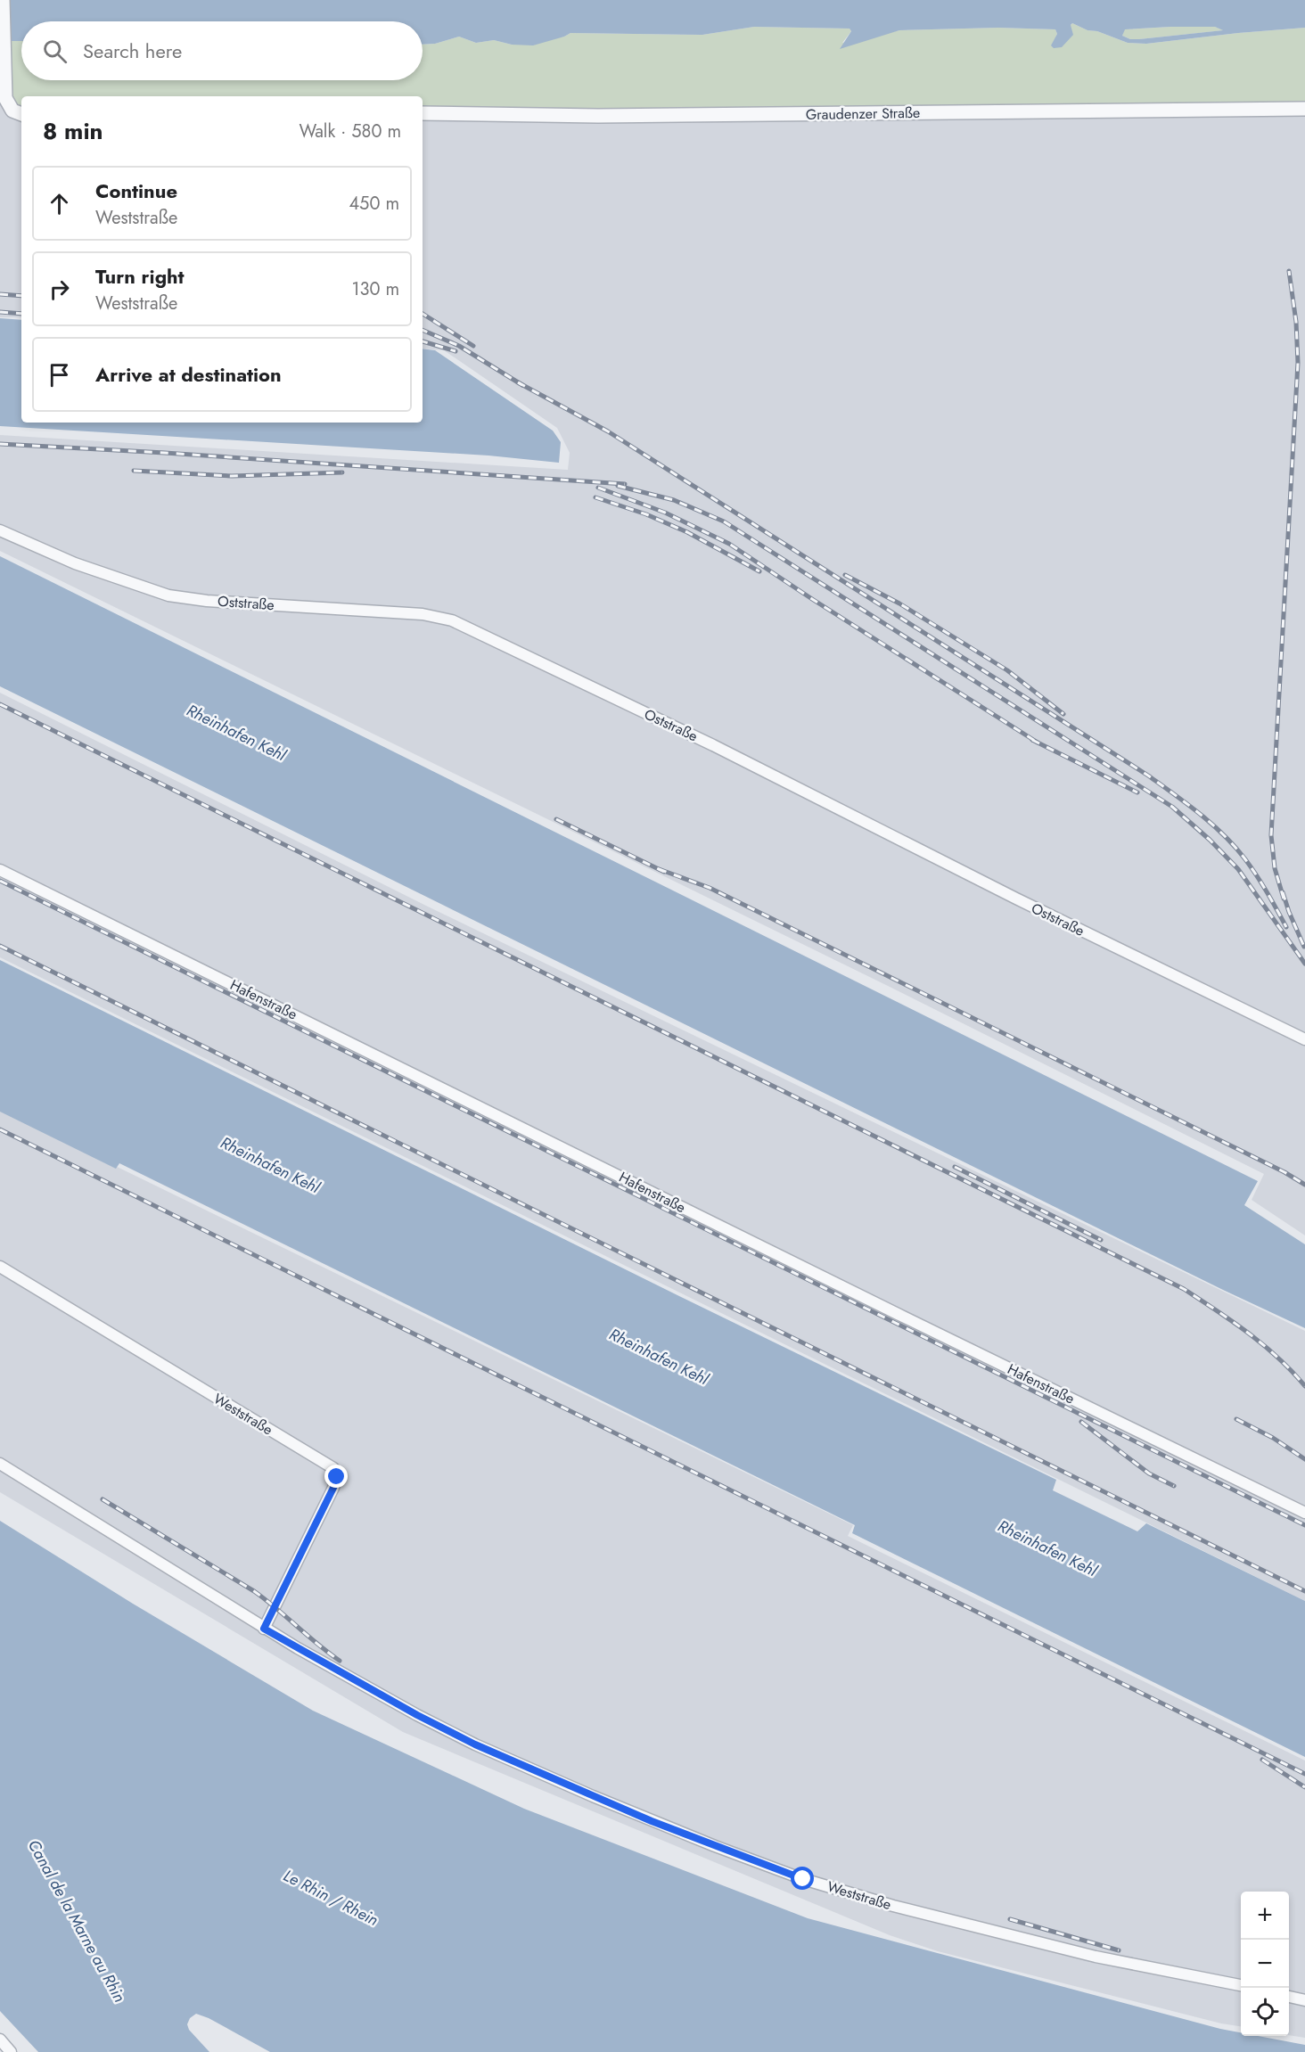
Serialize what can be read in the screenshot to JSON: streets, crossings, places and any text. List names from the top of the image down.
{
  "streets": {
    "street": [
      "Graudenzer Straße",
      "Oststraße",
      "Hafenstraße",
      "Weststraße"
    ]
  },
  "water": ["Rheinhafen Kehl", "Le Rhin / Rhein", "Canal de la Marne au Rhin"],
  "page": {
    "search": "Search here",
    "heading": ["8 min", "Walk · 580 m"],
    "list": [
      ["Continue", "Weststraße", "450 m"],
      ["Turn right", "Weststraße", "130 m"],
      "Arrive at destination"
    ],
    "map_buttons": ["+", "−"]
  }
}
